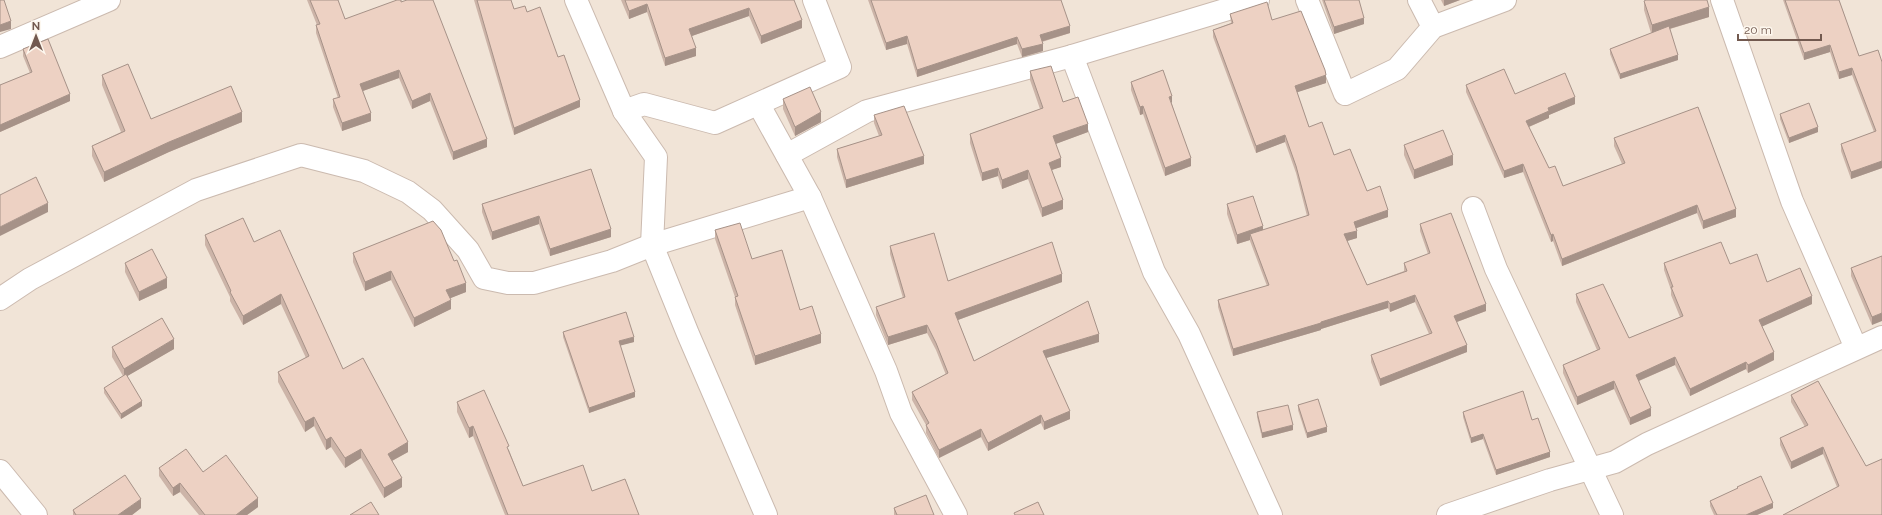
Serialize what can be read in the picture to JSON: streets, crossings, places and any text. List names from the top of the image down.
{
  "scale_bar": "20 m",
  "north": "top"
}
